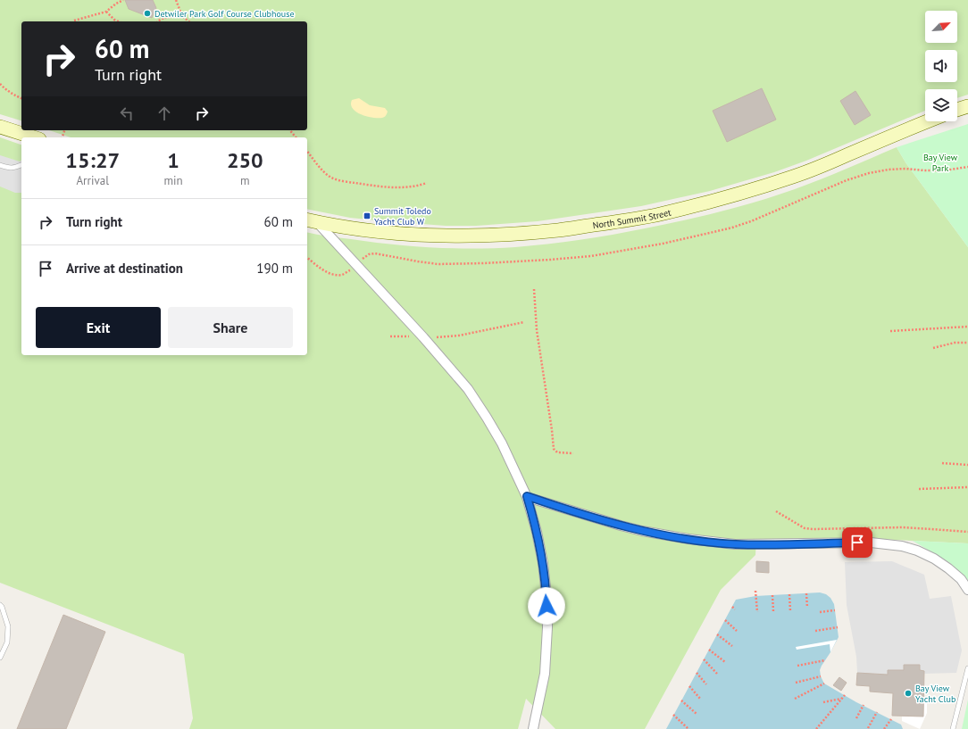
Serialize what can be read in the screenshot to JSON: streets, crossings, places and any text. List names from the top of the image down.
{
  "streets": {
    "main road": ["North Summit Street"]
  },
  "parks": ["Bay View Park"],
  "places": {
    "other": ["Detwiler Park Golf Course Clubhouse", "Bay View Yacht Club"],
    "transit": ["Summit Toledo Yacht Club W"]
  },
  "north": "top right",
  "page": {
    "turn": ["60 m", "Turn right"],
    "eta": [
      "15:27",
      "Arrival",
      "1",
      "min",
      "250",
      "m"
    ],
    "list": [
      {
        "name": "Turn right",
        "value": "60 m"
      },
      {
        "name": "Arrive at destination",
        "value": "190 m"
      }
    ],
    "buttons": ["Exit", "Share"]
  }
}
